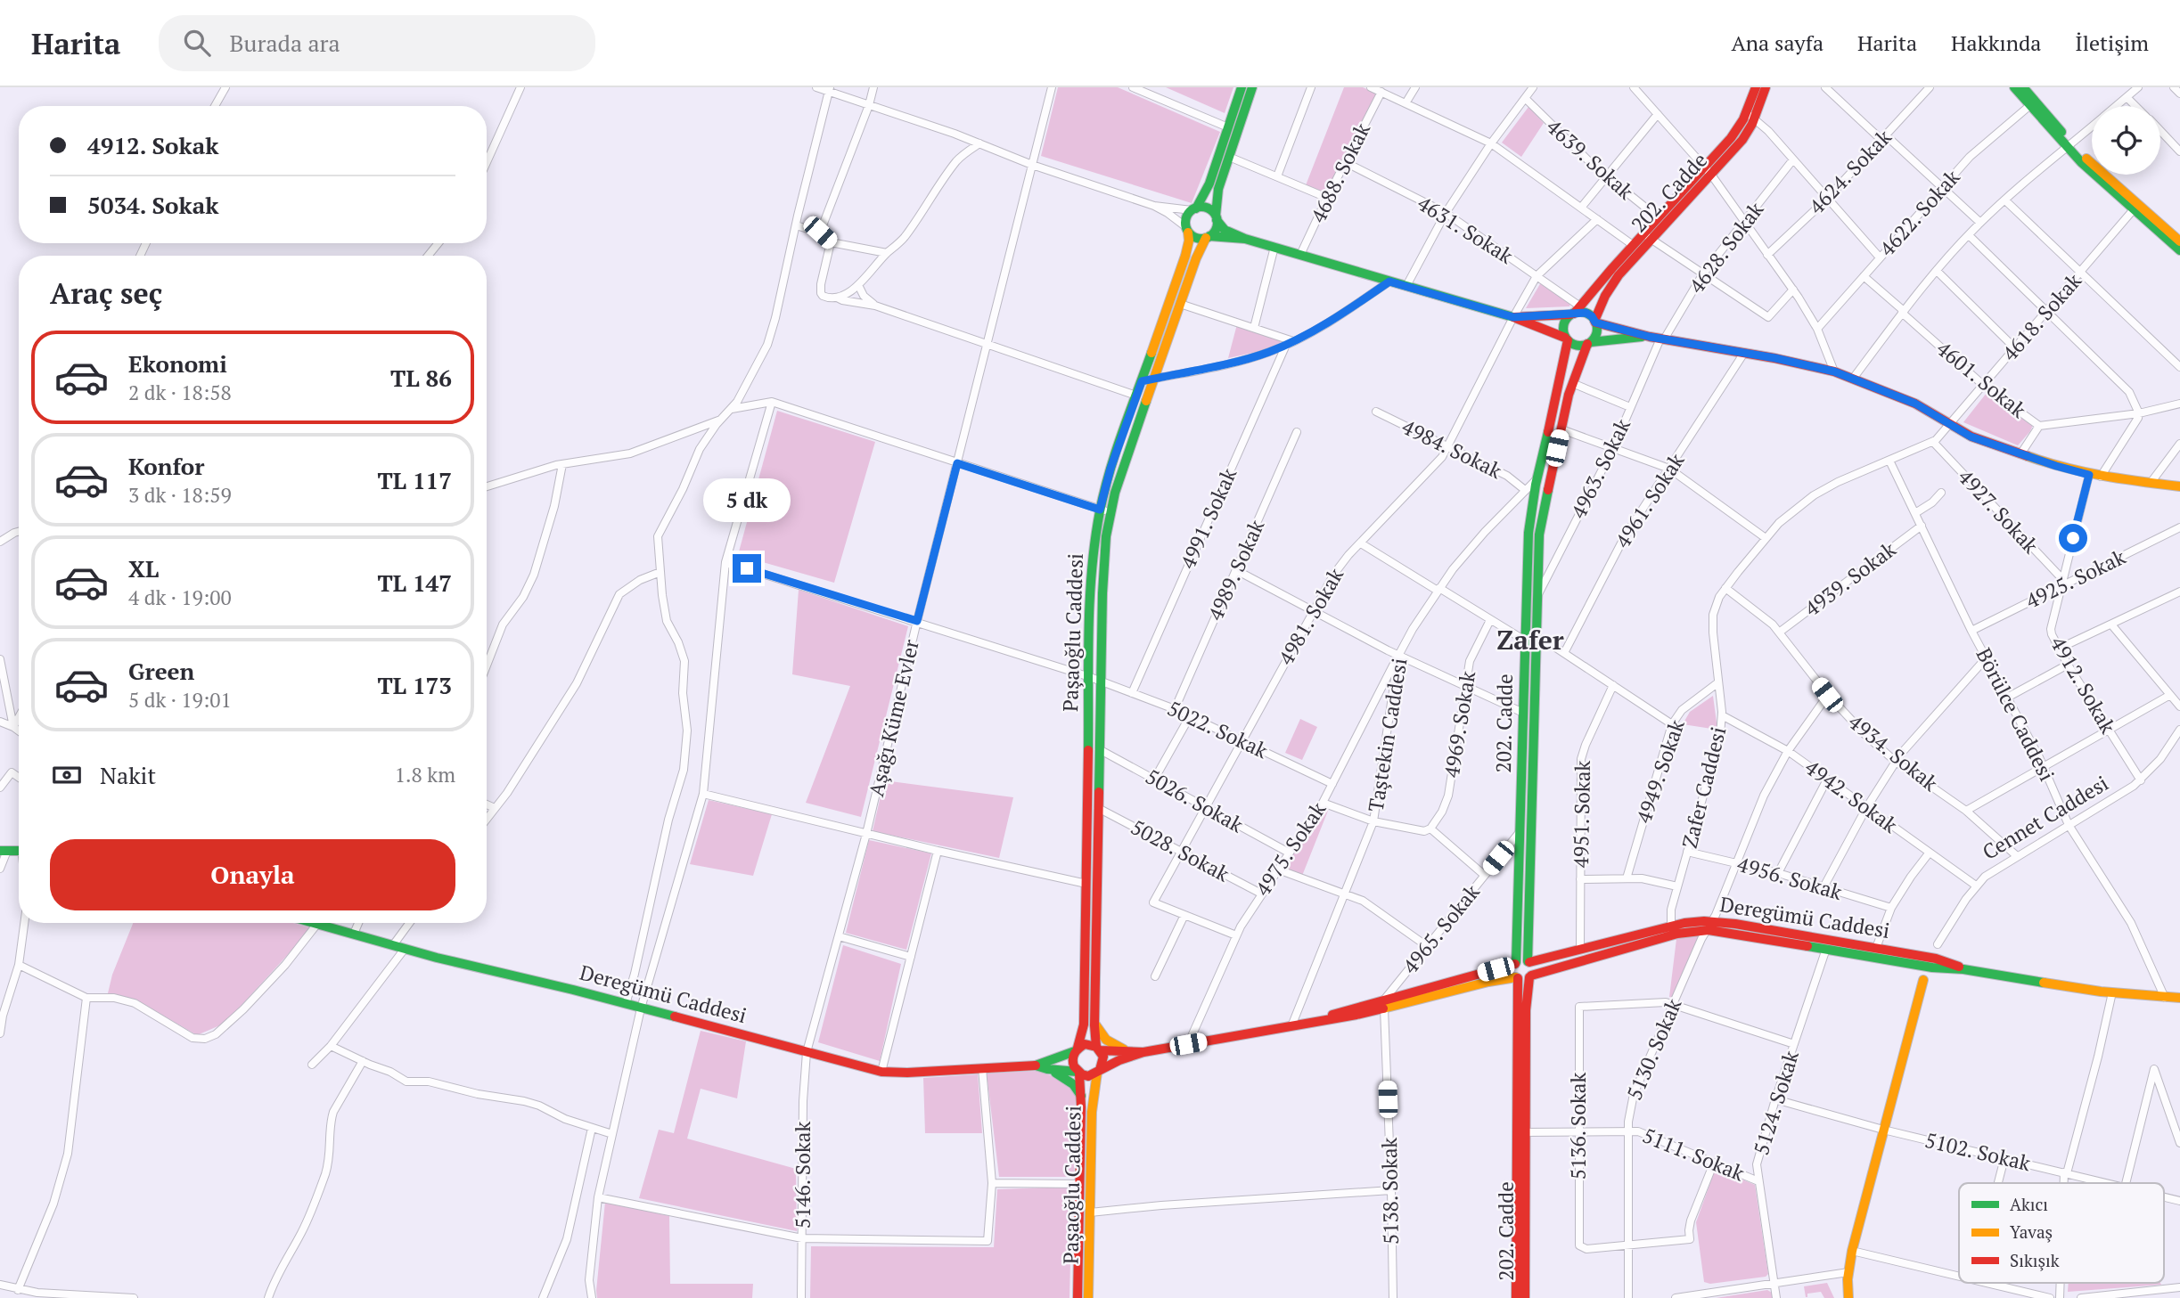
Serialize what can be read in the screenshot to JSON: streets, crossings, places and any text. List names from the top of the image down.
{
  "streets": {
    "street": [
      "4639. Sokak",
      "4624. Sokak",
      "4688. Sokak",
      "202. Cadde",
      "4622. Sokak",
      "4631. Sokak",
      "4628. Sokak",
      "4618. Sokak",
      "4601. Sokak",
      "4984. Sokak",
      "4963. Sokak",
      "4961. Sokak",
      "4927. Sokak",
      "4991. Sokak",
      "4989. Sokak",
      "4939. Sokak",
      "4925. Sokak",
      "4981. Sokak",
      "Paşaoğlu Caddesi",
      "4912. Sokak",
      "Börülce Caddesi",
      "Aşağı Küme Evler",
      "4969. Sokak",
      "5022. Sokak",
      "Taştekin Caddesi",
      "4934. Sokak",
      "4949. Sokak",
      "Zafer Caddesi",
      "4942. Sokak",
      "5026. Sokak",
      "4951. Sokak",
      "Cennet Caddesi",
      "4975. Sokak",
      "5028. Sokak",
      "4956. Sokak",
      "Deregümü Caddesi",
      "4965. Sokak",
      "5130. Sokak",
      "5124. Sokak",
      "5136. Sokak",
      "5102. Sokak",
      "5111. Sokak",
      "5146. Sokak",
      "5138. Sokak"
    ]
  },
  "crossings": [
    ["4639. Sokak", "202. Cadde"],
    ["4688. Sokak", "4631. Sokak"],
    ["202. Cadde", "4631. Sokak"],
    ["202. Cadde", "4963. Sokak"],
    ["202. Cadde", "Taştekin Caddesi"],
    ["202. Cadde", "Deregümü Caddesi"],
    ["202. Cadde", "4965. Sokak"],
    ["202. Cadde", "5111. Sokak"],
    ["4622. Sokak", "4601. Sokak"],
    ["4631. Sokak", "4981. Sokak"],
    ["4628. Sokak", "4963. Sokak"],
    ["4618. Sokak", "4601. Sokak"],
    ["4618. Sokak", "Zafer Caddesi"],
    ["4984. Sokak", "4981. Sokak"],
    ["4984. Sokak", "Taştekin Caddesi"],
    ["4927. Sokak", "4925. Sokak"],
    ["4927. Sokak", "4912. Sokak"],
    ["4927. Sokak", "Zafer Caddesi"],
    ["4991. Sokak", "5022. Sokak"],
    ["4989. Sokak", "5022. Sokak"],
    ["4939. Sokak", "Börülce Caddesi"],
    ["4939. Sokak", "4934. Sokak"],
    ["4925. Sokak", "4912. Sokak"],
    ["4925. Sokak", "Börülce Caddesi"],
    ["4981. Sokak", "5022. Sokak"],
    ["4981. Sokak", "5026. Sokak"],
    ["4981. Sokak", "5028. Sokak"],
    ["Paşaoğlu Caddesi", "5022. Sokak"],
    ["Paşaoğlu Caddesi", "5026. Sokak"],
    ["Paşaoğlu Caddesi", "5028. Sokak"],
    ["Paşaoğlu Caddesi", "Deregümü Caddesi"],
    ["4912. Sokak", "Cennet Caddesi"],
    ["Börülce Caddesi", "Zafer Caddesi"],
    ["Börülce Caddesi", "Cennet Caddesi"],
    ["Börülce Caddesi", "Deregümü Caddesi"],
    ["Aşağı Küme Evler", "5022. Sokak"],
    ["Aşağı Küme Evler", "Deregümü Caddesi"],
    ["Aşağı Küme Evler", "5146. Sokak"],
    ["5022. Sokak", "4975. Sokak"],
    ["Taştekin Caddesi", "4975. Sokak"],
    ["4934. Sokak", "Zafer Caddesi"],
    ["4934. Sokak", "Cennet Caddesi"],
    ["4934. Sokak", "5130. Sokak"],
    ["4949. Sokak", "Zafer Caddesi"],
    ["Zafer Caddesi", "4942. Sokak"],
    ["Zafer Caddesi", "4956. Sokak"],
    ["Zafer Caddesi", "Deregümü Caddesi"],
    ["4942. Sokak", "Cennet Caddesi"],
    ["4942. Sokak", "5130. Sokak"],
    ["5026. Sokak", "4975. Sokak"],
    ["4951. Sokak", "Deregümü Caddesi"],
    ["Cennet Caddesi", "Deregümü Caddesi"],
    ["Cennet Caddesi", "5102. Sokak"],
    ["4975. Sokak", "5028. Sokak"],
    ["4956. Sokak", "5130. Sokak"],
    ["Deregümü Caddesi", "5130. Sokak"],
    ["Deregümü Caddesi", "5124. Sokak"],
    ["Deregümü Caddesi", "5146. Sokak"],
    ["4965. Sokak", "5138. Sokak"],
    ["5130. Sokak", "5136. Sokak"],
    ["5130. Sokak", "5111. Sokak"],
    ["5124. Sokak", "5102. Sokak"],
    ["5124. Sokak", "5111. Sokak"],
    ["5136. Sokak", "5111. Sokak"]
  ],
  "districts": ["Zafer"],
  "legend": ["Akıcı", "Yavaş", "Sıkışık"],
  "page": {
    "header": "Harita",
    "search": "Burada ara",
    "nav": [
      "Ana sayfa",
      "Harita",
      "Hakkında",
      "İletişim"
    ],
    "banner": ["4912. Sokak", "5034. Sokak"],
    "heading": "Araç seç",
    "list": [
      {
        "name": "Ekonomi",
        "note": "2 dk · 18:58",
        "value": "TL 86"
      },
      {
        "name": "Konfor",
        "note": "3 dk · 18:59",
        "value": "TL 117"
      },
      {
        "name": "XL",
        "note": "4 dk · 19:00",
        "value": "TL 147"
      },
      {
        "name": "Green",
        "note": "5 dk · 19:01",
        "value": "TL 173"
      }
    ],
    "bubble": "5 dk",
    "pay": ["Nakit", "1.8 km"],
    "buttons": "Onayla"
  }
}
